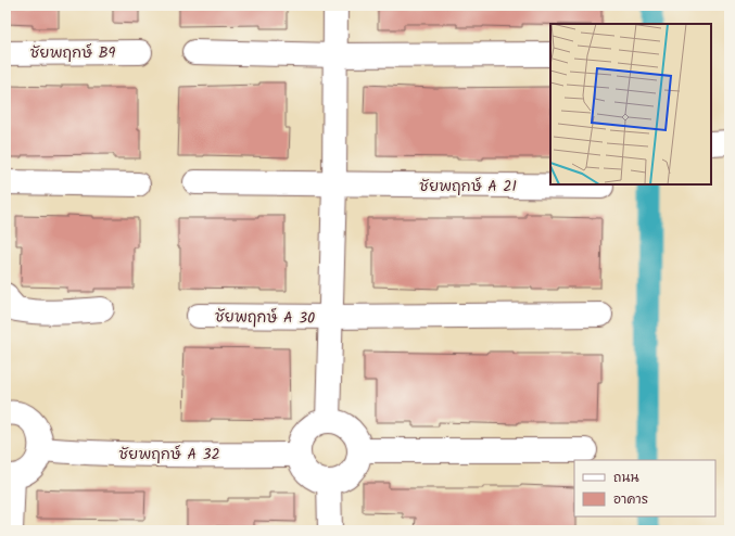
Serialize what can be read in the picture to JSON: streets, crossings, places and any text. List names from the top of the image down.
{
  "streets": {
    "street": [
      "ชัยพฤกษ์ B9",
      "ชัยพฤกษ์ A 21",
      "ชัยพฤกษ์ A 30",
      "ชัยพฤกษ์ A 32"
    ]
  },
  "legend": ["ถนน", "อาคาร"]
}
